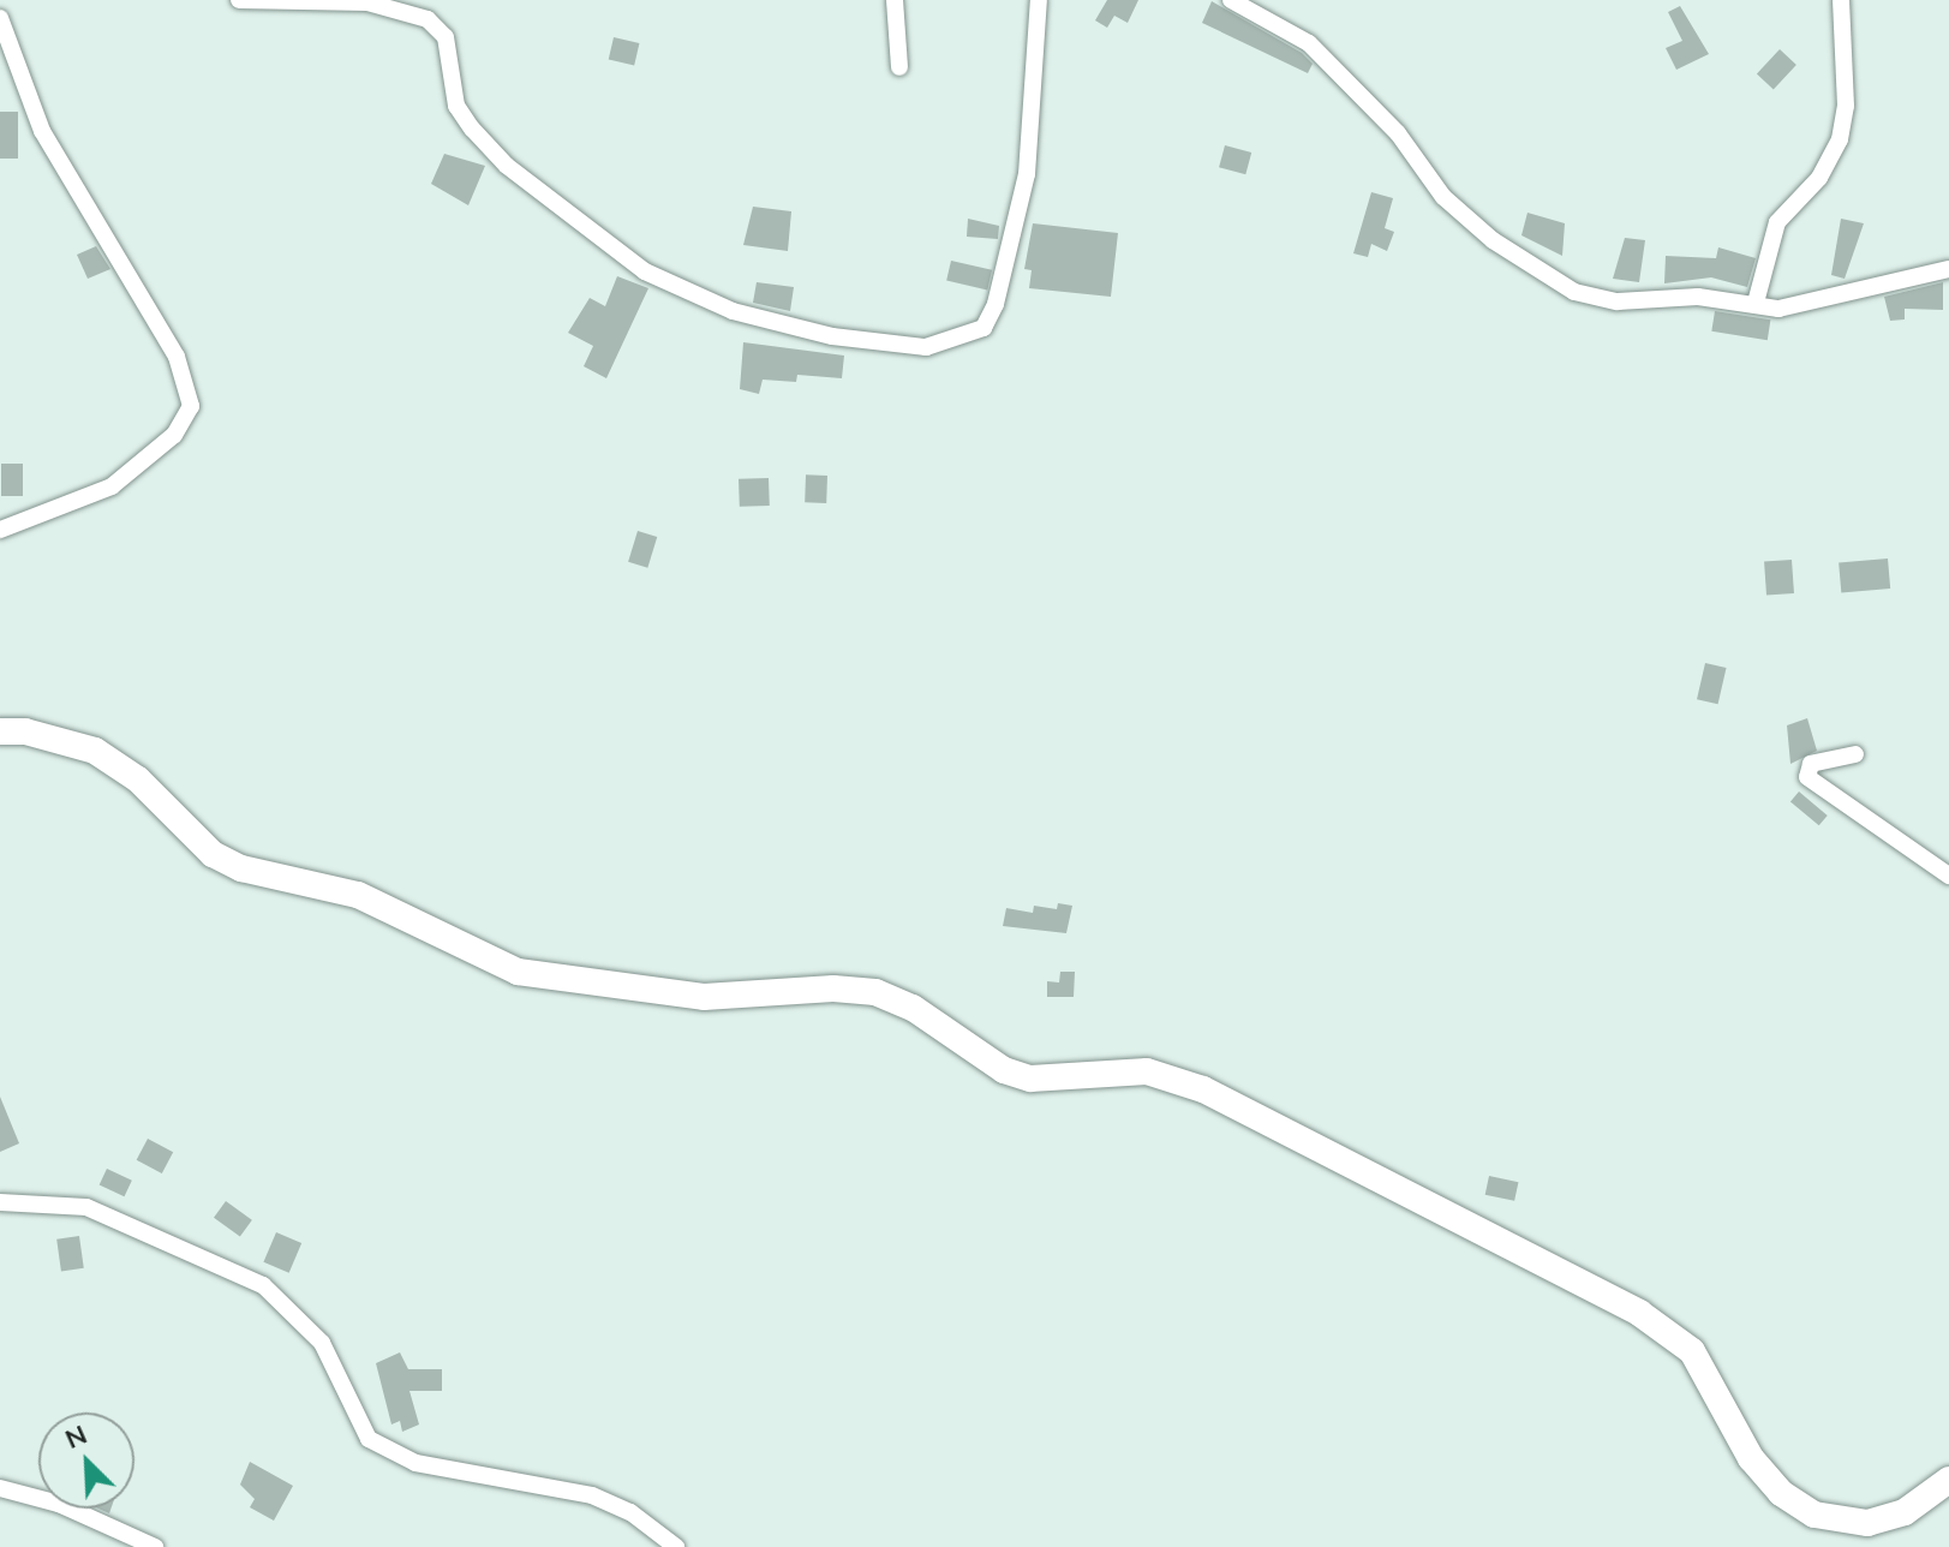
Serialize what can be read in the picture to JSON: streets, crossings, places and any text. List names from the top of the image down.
{
  "north": "top left"
}
